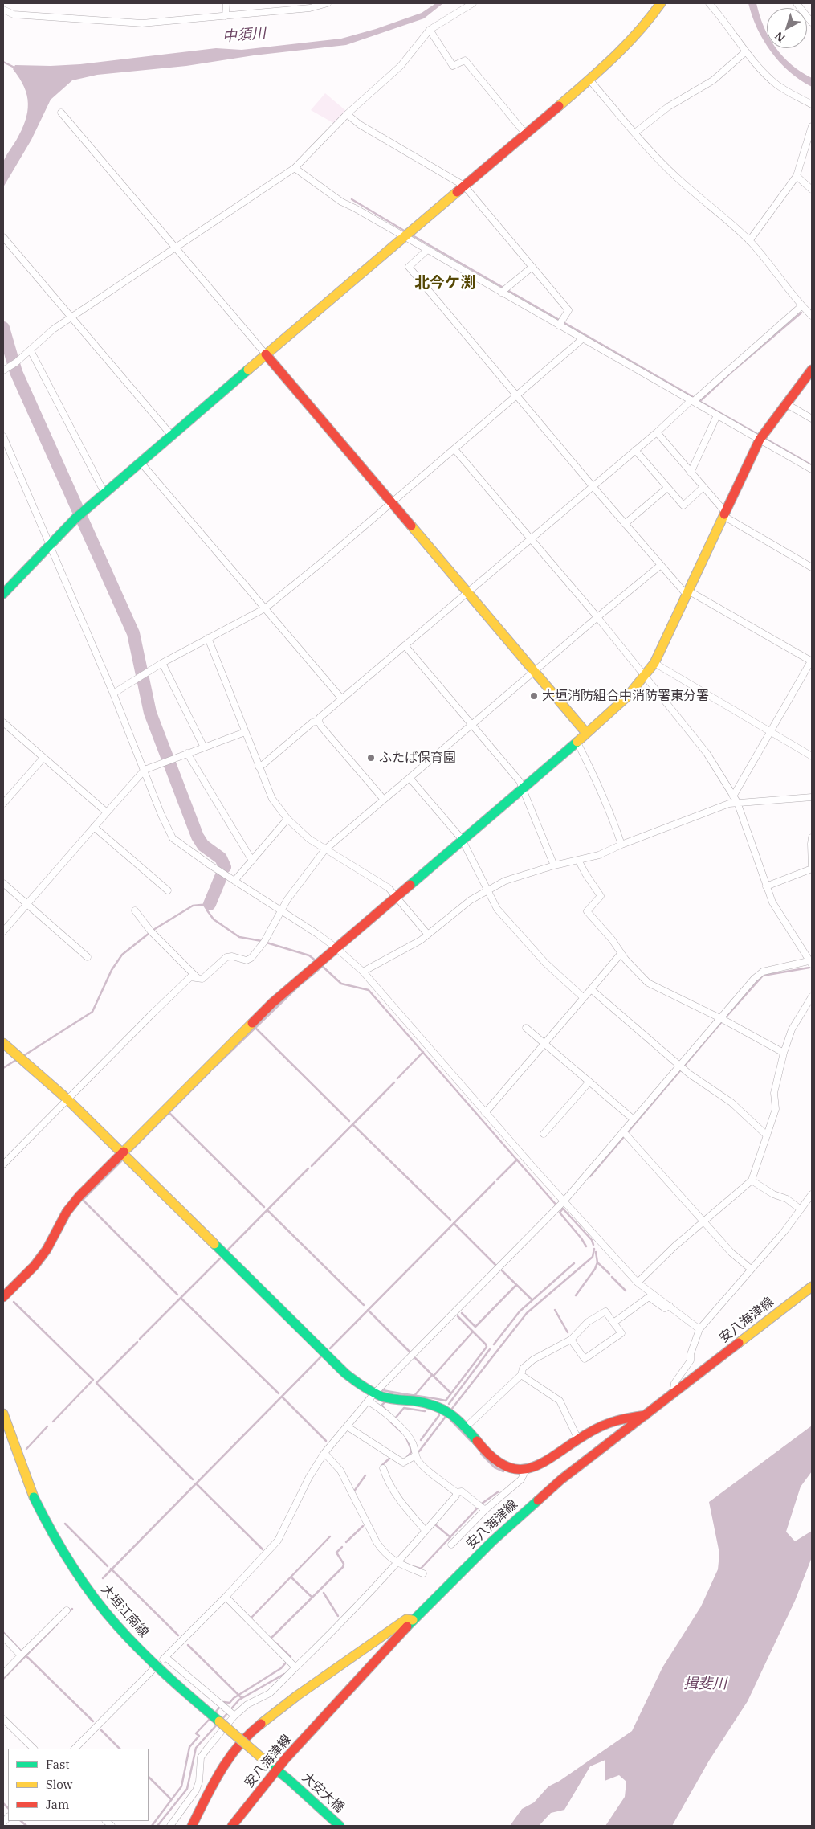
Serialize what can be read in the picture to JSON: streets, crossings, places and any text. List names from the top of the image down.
{
  "streets": {
    "street": ["安八海津線", "大垣江南線", "大安大橋"]
  },
  "crossings": [
    ["安八海津線", "大垣江南線"],
    ["大垣江南線", "大安大橋"]
  ],
  "districts": ["北今ケ渕"],
  "water": ["中須川", "揖斐川"],
  "places": ["大垣消防組合中消防署東分署", "ふたば保育園"],
  "legend": ["Fast", "Slow", "Jam"],
  "north": "bottom left"
}
